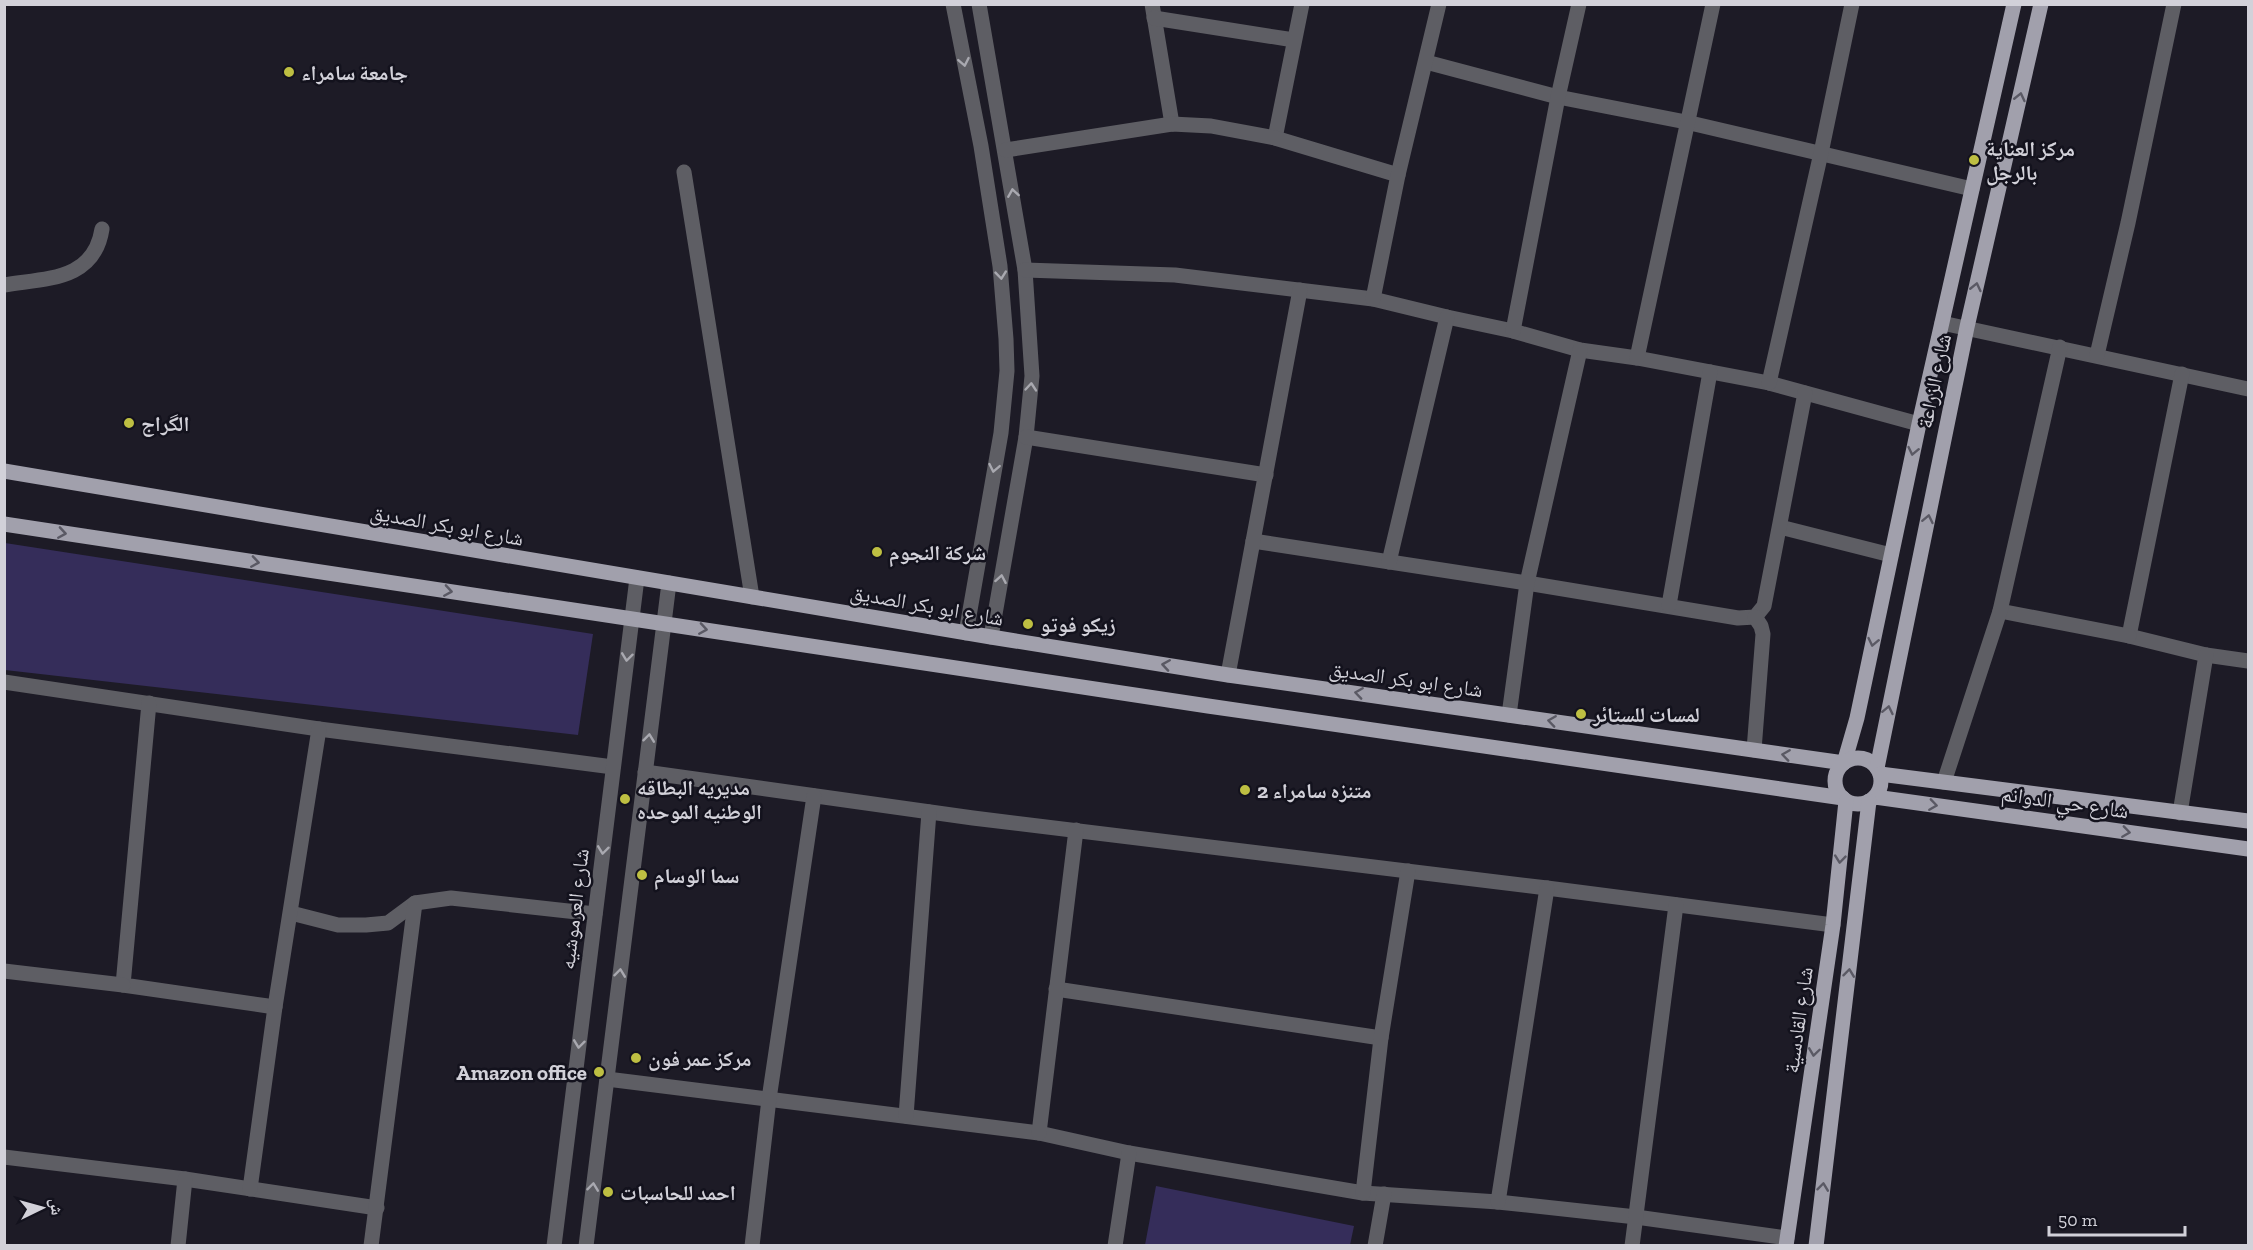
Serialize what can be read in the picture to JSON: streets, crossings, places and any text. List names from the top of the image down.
{
  "streets": {
    "main road": [
      "شارع الزراعة",
      "شارع ابو بكر الصديق",
      "شارع حي الدوانم",
      "شارع القادسية"
    ],
    "street": ["شارع العرموشيه"]
  },
  "crossings": [
    ["شارع الزراعة", "شارع ابو بكر الصديق"],
    ["شارع الزراعة", "شارع حي الدوانم"],
    ["شارع الزراعة", "شارع القادسية"],
    ["شارع ابو بكر الصديق", "شارع حي الدوانم"],
    ["شارع ابو بكر الصديق", "شارع العرموشيه"],
    ["شارع ابو بكر الصديق", "شارع القادسية"],
    ["شارع حي الدوانم", "شارع القادسية"]
  ],
  "places": [
    "جامعة سامراء",
    "مركز العناية بالرجل",
    "الگراج",
    "شركة النجوم",
    "زيكو فوتو",
    "لمسات للستائر",
    "متنزه سامراء 2",
    "مديريه البطاقه الوطنيه الموحده",
    "سما الوسام",
    "مركز عمر فون",
    "Amazon office",
    "احمد للحاسبات"
  ],
  "scale_bar": "50 m",
  "north": "right"
}
